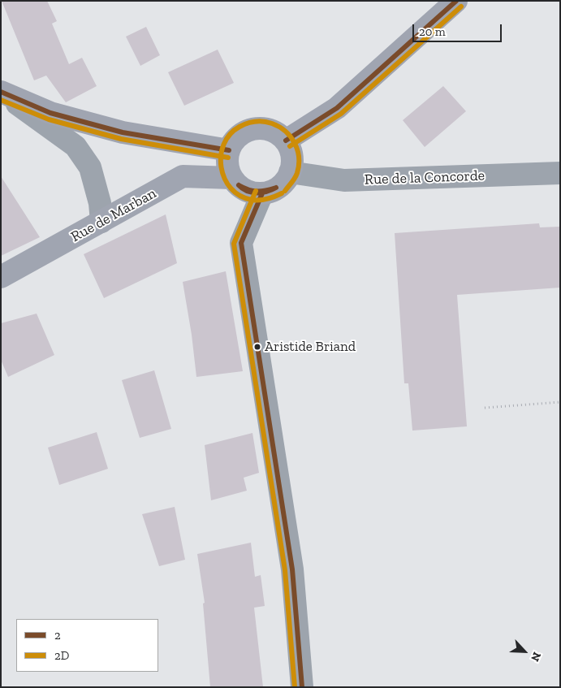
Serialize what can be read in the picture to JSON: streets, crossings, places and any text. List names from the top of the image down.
{
  "streets": {
    "main road": ["Rue de Marban"],
    "street": ["Rue de la Concorde"]
  },
  "crossings": [
    ["Rue de la Concorde", "Rue de Marban"]
  ],
  "places": ["Aristide Briand"],
  "lines": ["transit line 2", "transit line 2D"],
  "legend": ["2", "2D"],
  "scale_bar": "20 m",
  "north": "bottom right"
}
